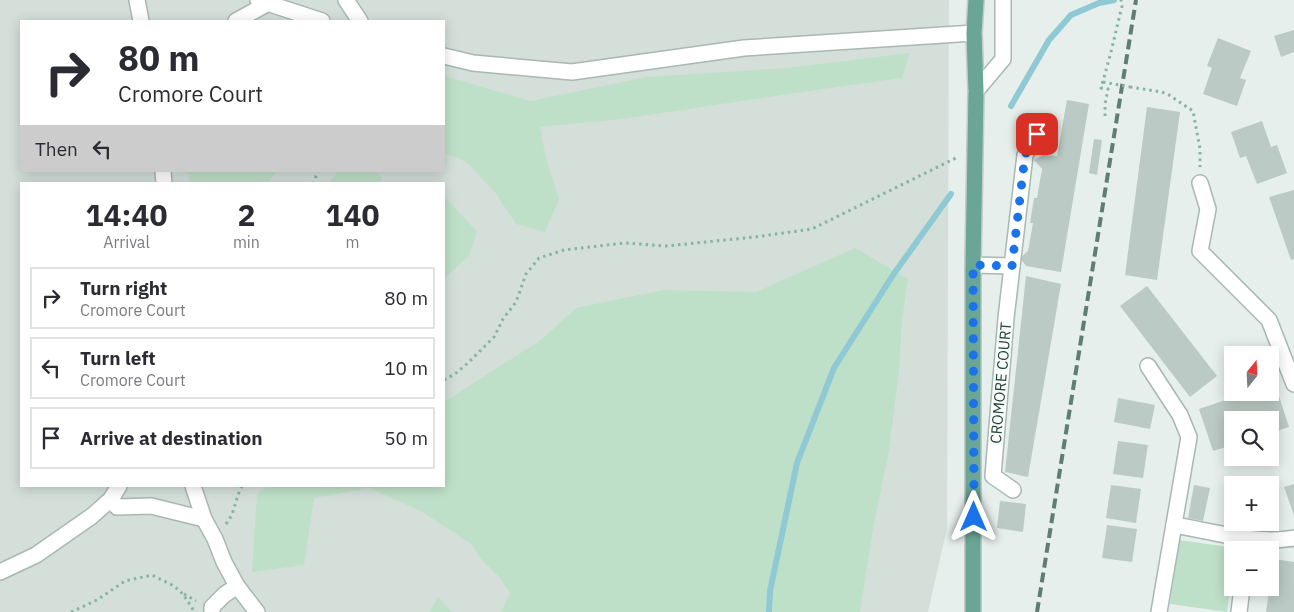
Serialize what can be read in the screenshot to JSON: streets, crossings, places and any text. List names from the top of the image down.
{
  "streets": {
    "street": ["CROMORE COURT"]
  },
  "north": "top",
  "page": {
    "turn": ["80 m", "Cromore Court"],
    "then": "Then",
    "eta": [
      "14:40",
      "Arrival",
      "2",
      "min",
      "140",
      "m"
    ],
    "list": [
      {
        "name": "Turn right",
        "note": "Cromore Court",
        "value": "80 m"
      },
      {
        "name": "Turn left",
        "note": "Cromore Court",
        "value": "10 m"
      },
      {
        "name": "Arrive at destination",
        "value": "50 m"
      }
    ],
    "map_buttons": ["+", "−"]
  }
}
